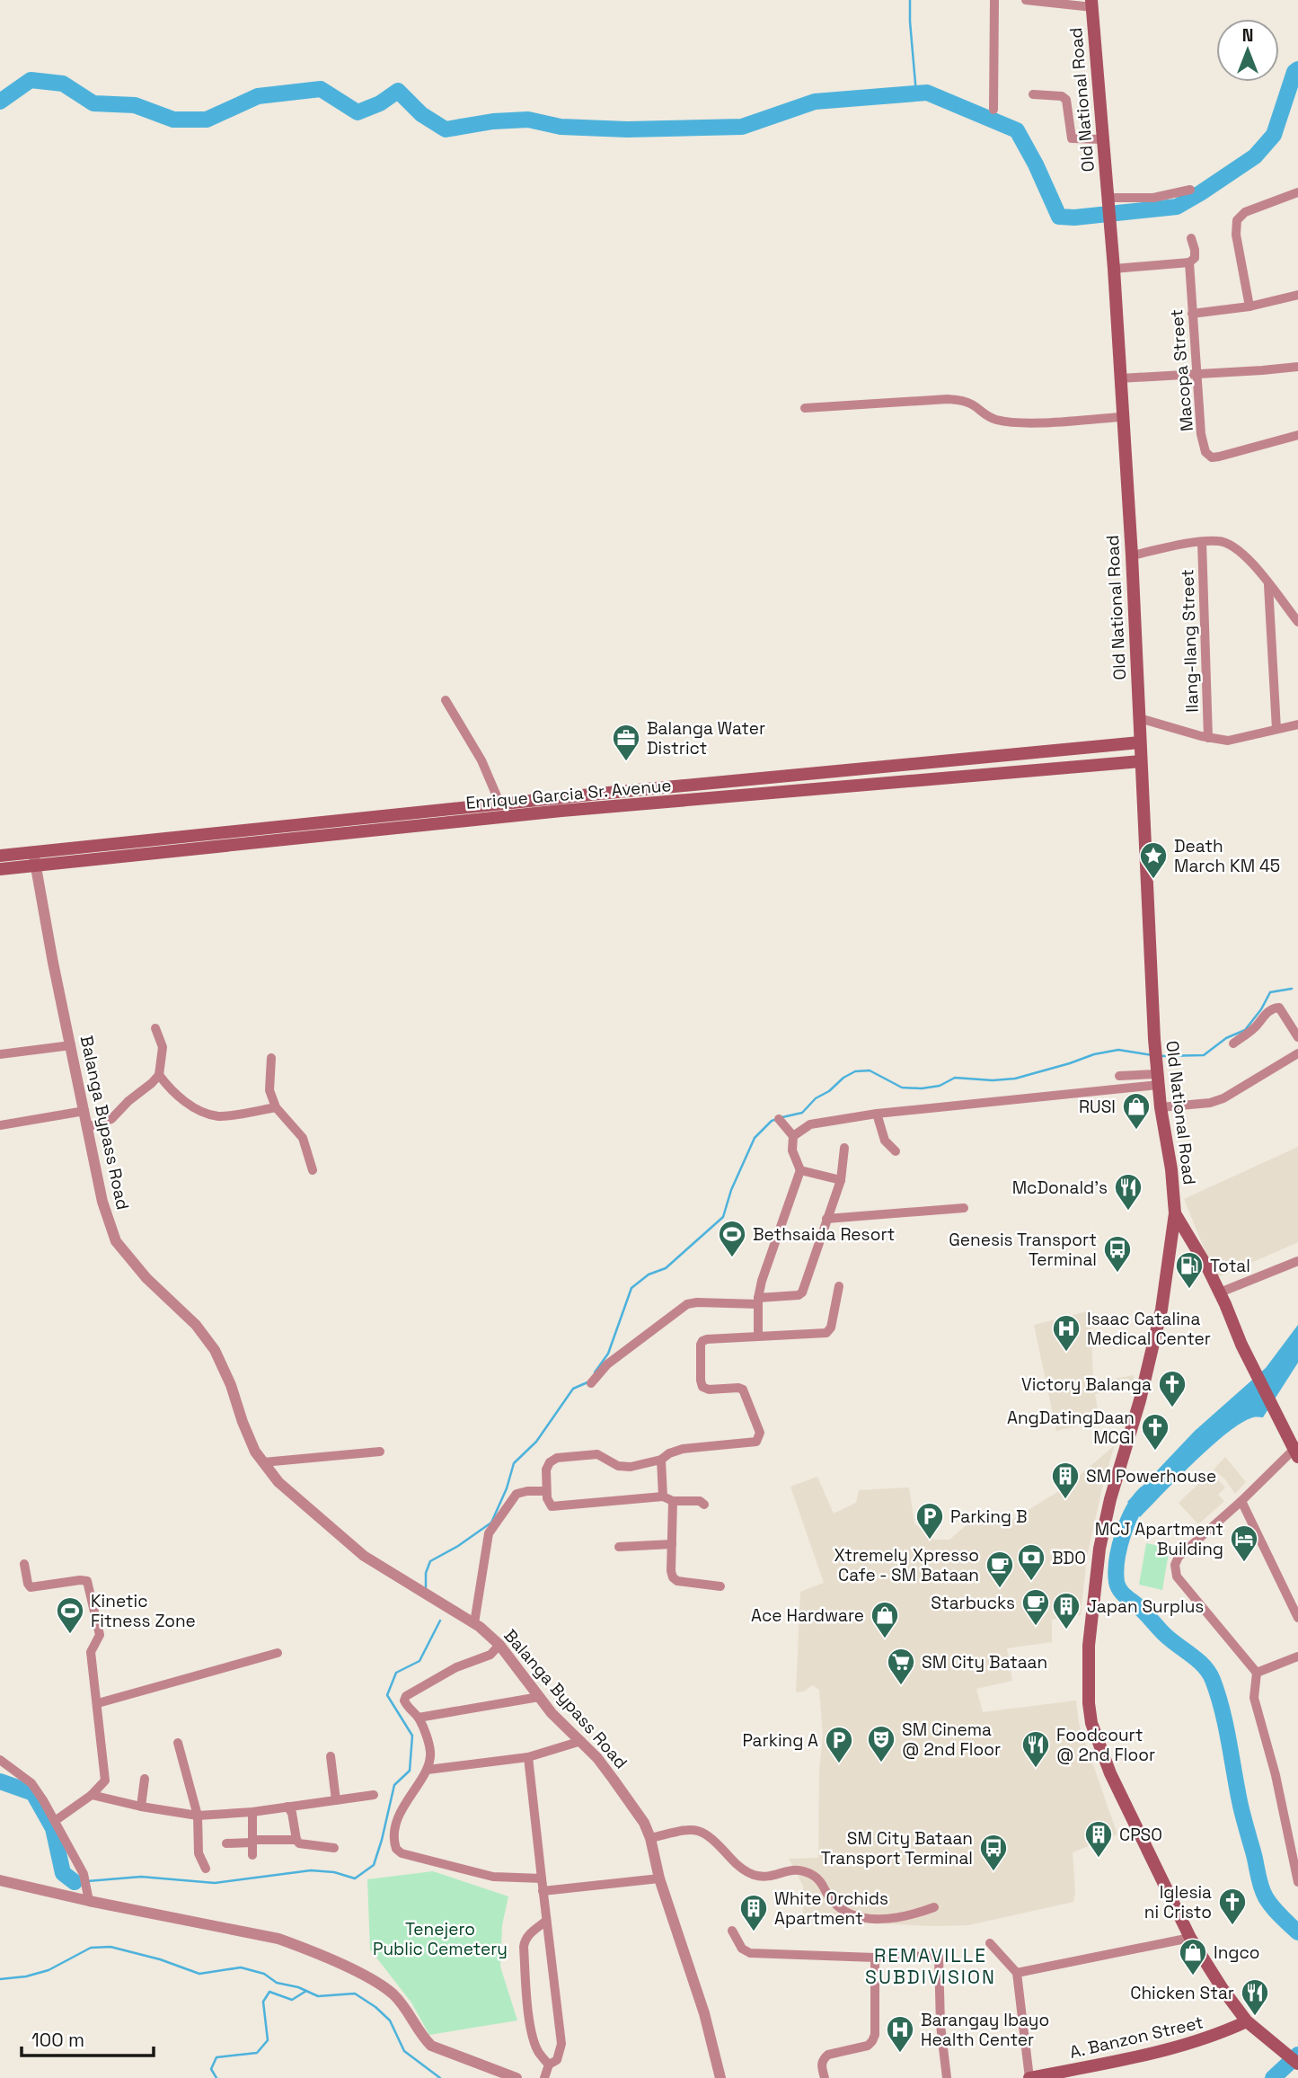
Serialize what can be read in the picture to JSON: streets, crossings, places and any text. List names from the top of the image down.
{
  "streets": {
    "main road": ["Old National Road", "Enrique Garcia Sr. Avenue", "A. Banzon Street"],
    "street": ["Macopa Street", "Ilang-Ilang Street", "Balanga Bypass Road"]
  },
  "crossings": [
    ["Old National Road", "Enrique Garcia Sr. Avenue"],
    ["Enrique Garcia Sr. Avenue", "Balanga Bypass Road"]
  ],
  "districts": ["REMAVILLE SUBDIVISION"],
  "parks": ["Tenejero Public Cemetery"],
  "places": {
    "office": ["Balanga Water District"],
    "place": ["Death March KM 45"],
    "shop": ["RUSI", "Ace Hardware", "Ingco"],
    "restaurant": ["McDonald's", "Foodcourt @ 2nd Floor", "Chicken Star"],
    "sports": ["Bethsaida Resort", "Kinetic Fitness Zone"],
    "bus stop": ["Genesis Transport Terminal", "SM City Bataan Transport Terminal"],
    "fuel station": ["Total"],
    "hospital": ["Isaac Catalina Medical Center", "Barangay Ibayo Health Center"],
    "church": ["Victory Balanga", "AngDatingDaan MCGI", "Iglesia ni Cristo"],
    "building": [
      "SM Powerhouse",
      "Japan Surplus",
      "CPSO",
      "White Orchids Apartment"
    ],
    "parking": ["Parking B", "Parking A"],
    "hotel": ["MCJ Apartment Building"],
    "bank": ["BDO"],
    "cafe": ["Xtremely Xpresso Cafe - SM Bataan", "Starbucks"],
    "supermarket": ["SM City Bataan"],
    "theatre": ["SM Cinema @ 2nd Floor"]
  },
  "scale_bar": "100 m",
  "north": "top"
}
